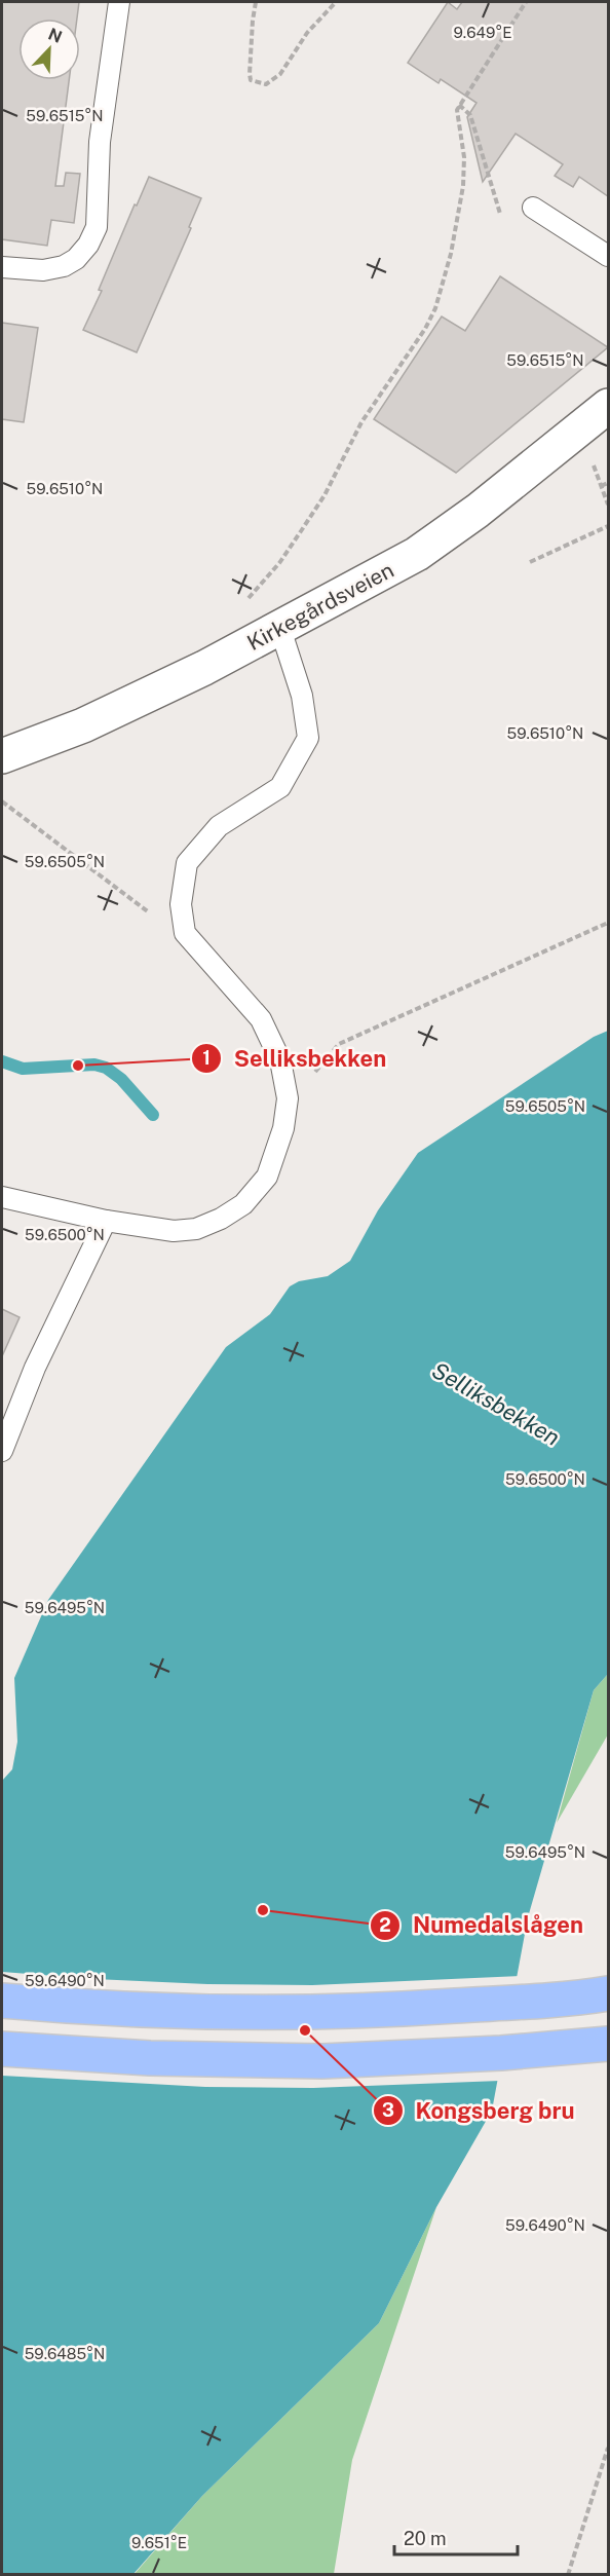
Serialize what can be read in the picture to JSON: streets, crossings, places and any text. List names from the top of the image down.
{
  "streets": {
    "street": ["Kirkegårdsveien"]
  },
  "water": ["Selliksbekken"],
  "places": ["Selliksbekken", "Numedalslågen", "Kongsberg bru"],
  "scale_bar": "20 m",
  "north": "top right",
  "coordinates": [
    "9.649°E",
    "59.6515°N",
    "59.6510°N",
    "59.6505°N",
    "59.6500°N",
    "59.6495°N",
    "59.6490°N",
    "59.6485°N",
    "9.651°E"
  ]
}
